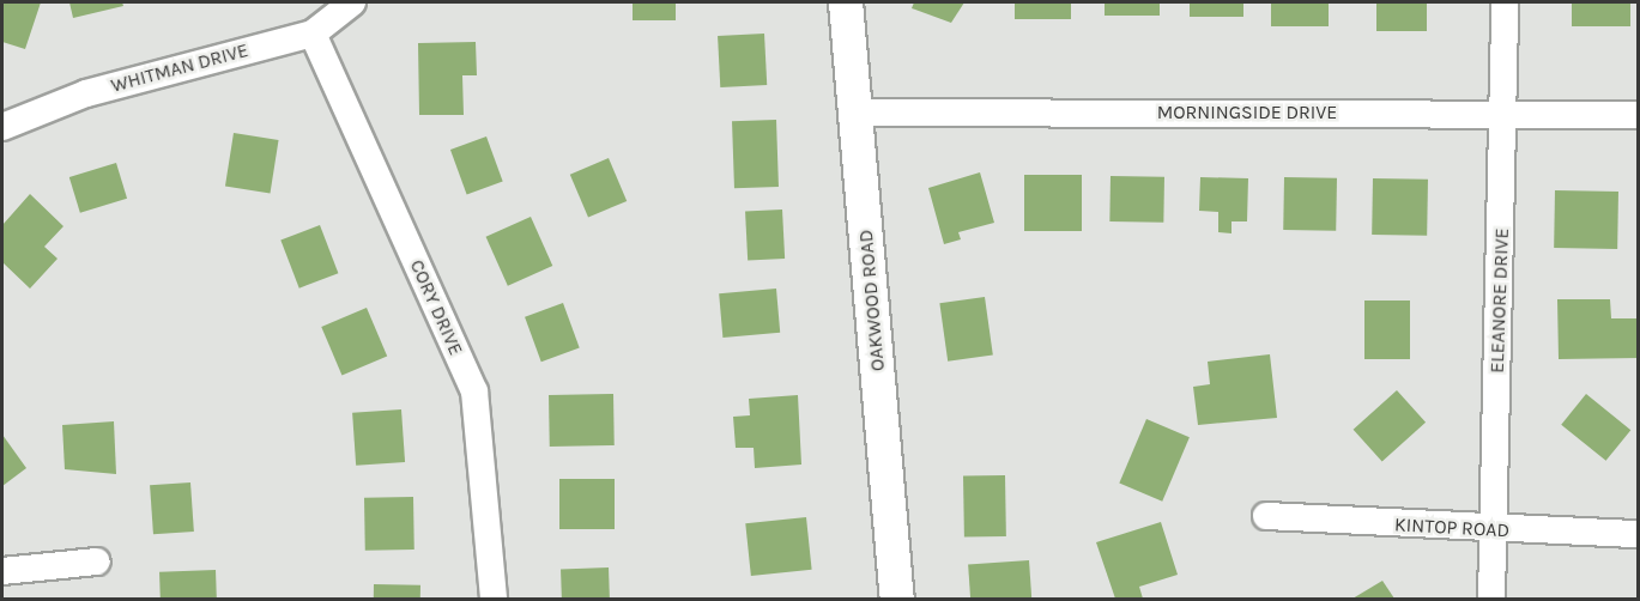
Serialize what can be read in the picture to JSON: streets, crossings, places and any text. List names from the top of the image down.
{
  "streets": {
    "street": [
      "WHITMAN DRIVE",
      "MORNINGSIDE DRIVE",
      "OAKWOOD ROAD",
      "ELEANORE DRIVE",
      "CORY DRIVE",
      "KINTOP ROAD"
    ]
  },
  "crossings": [
    ["WHITMAN DRIVE", "CORY DRIVE"],
    ["MORNINGSIDE DRIVE", "OAKWOOD ROAD"],
    ["MORNINGSIDE DRIVE", "ELEANORE DRIVE"],
    ["ELEANORE DRIVE", "KINTOP ROAD"]
  ]
}
